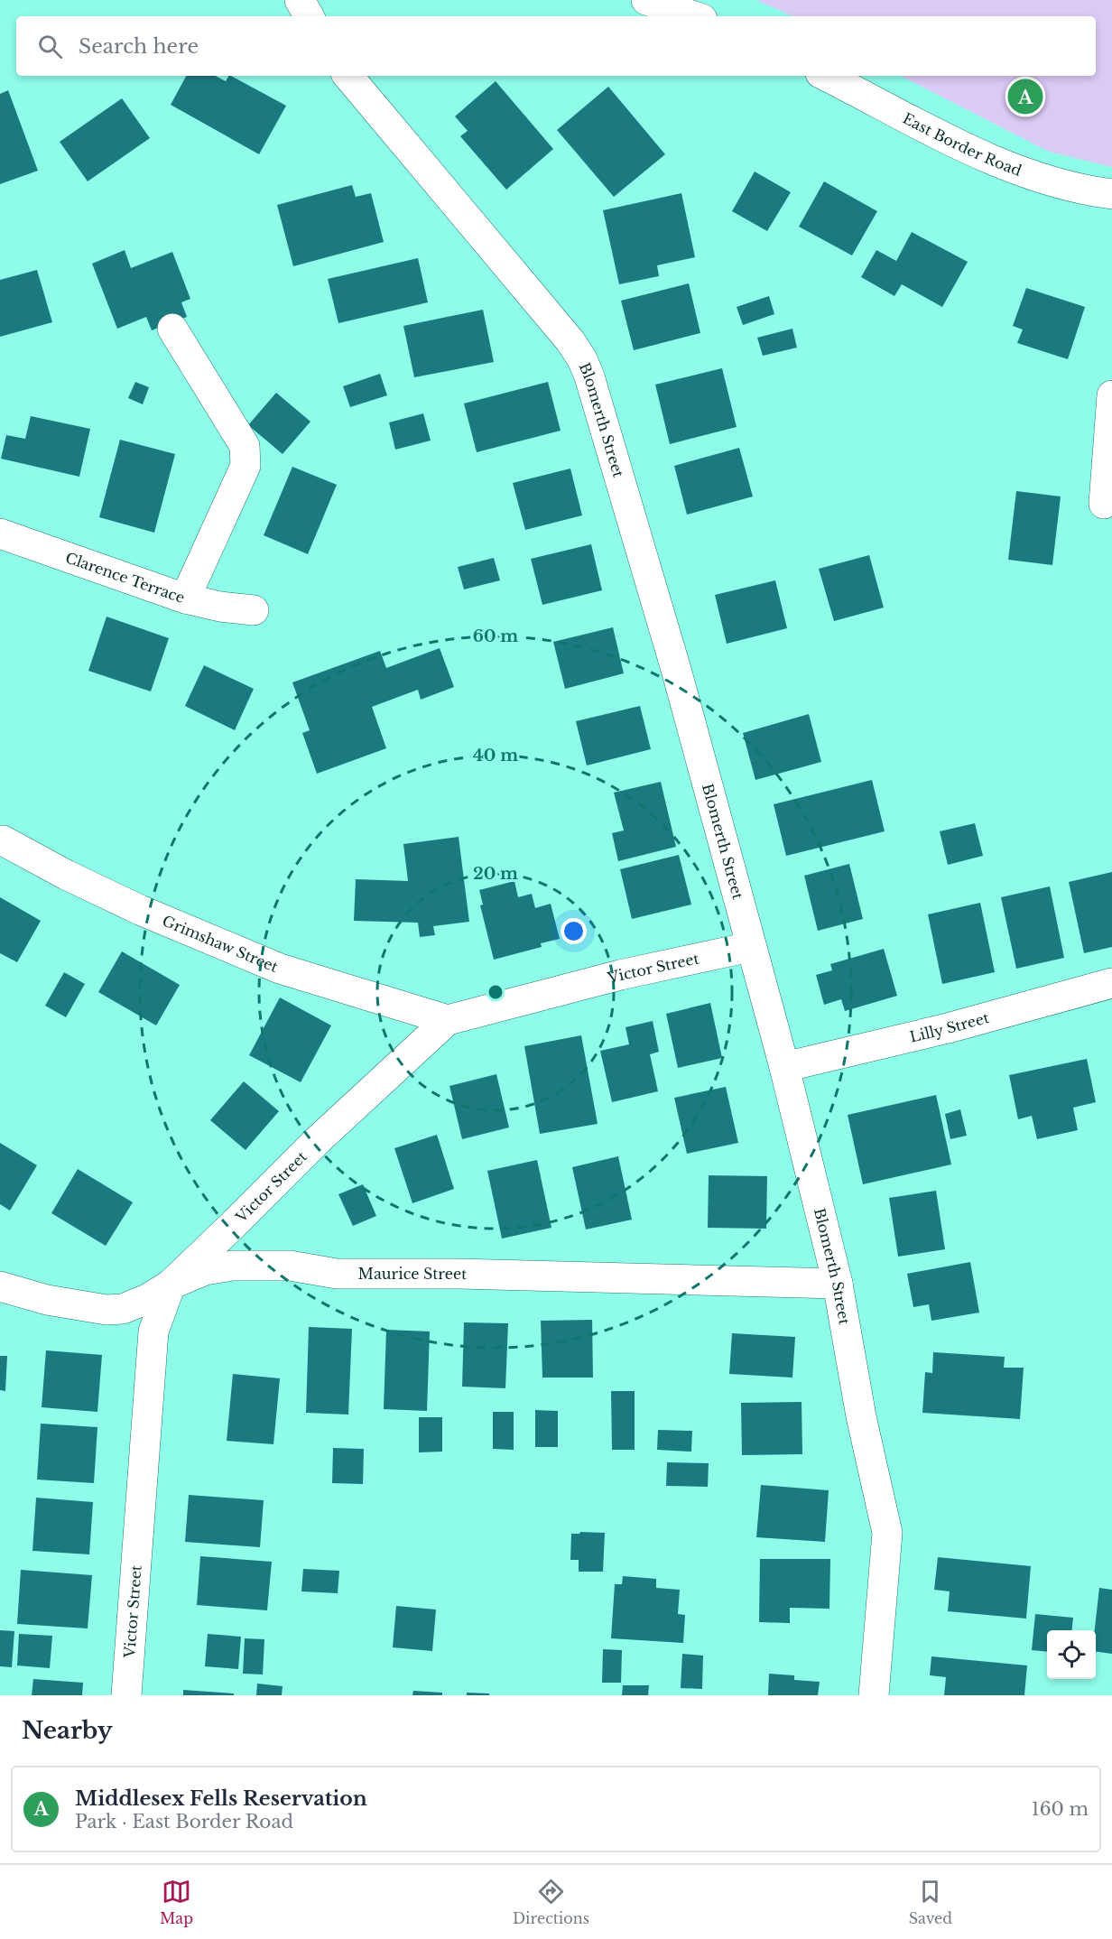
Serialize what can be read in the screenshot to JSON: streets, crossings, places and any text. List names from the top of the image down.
{
  "streets": {
    "street": [
      "East Border Road",
      "Blomerth Street",
      "Clarence Terrace",
      "Grimshaw Street",
      "Victor Street",
      "Lilly Street",
      "Maurice Street"
    ]
  },
  "crossings": [
    ["Blomerth Street", "Victor Street"],
    ["Blomerth Street", "Lilly Street"],
    ["Blomerth Street", "Maurice Street"],
    ["Grimshaw Street", "Victor Street"],
    ["Victor Street", "Maurice Street"]
  ],
  "page": {
    "search": "Search here",
    "pins": "A",
    "heading": "Nearby",
    "list": [
      {
        "mark": "A",
        "name": "Middlesex Fells Reservation",
        "note": "Park · East Border Road",
        "value": "160 m"
      }
    ],
    "nav": ["Map", "Directions", "Saved"]
  },
  "rings": ["60 m", "40 m", "20 m"]
}
